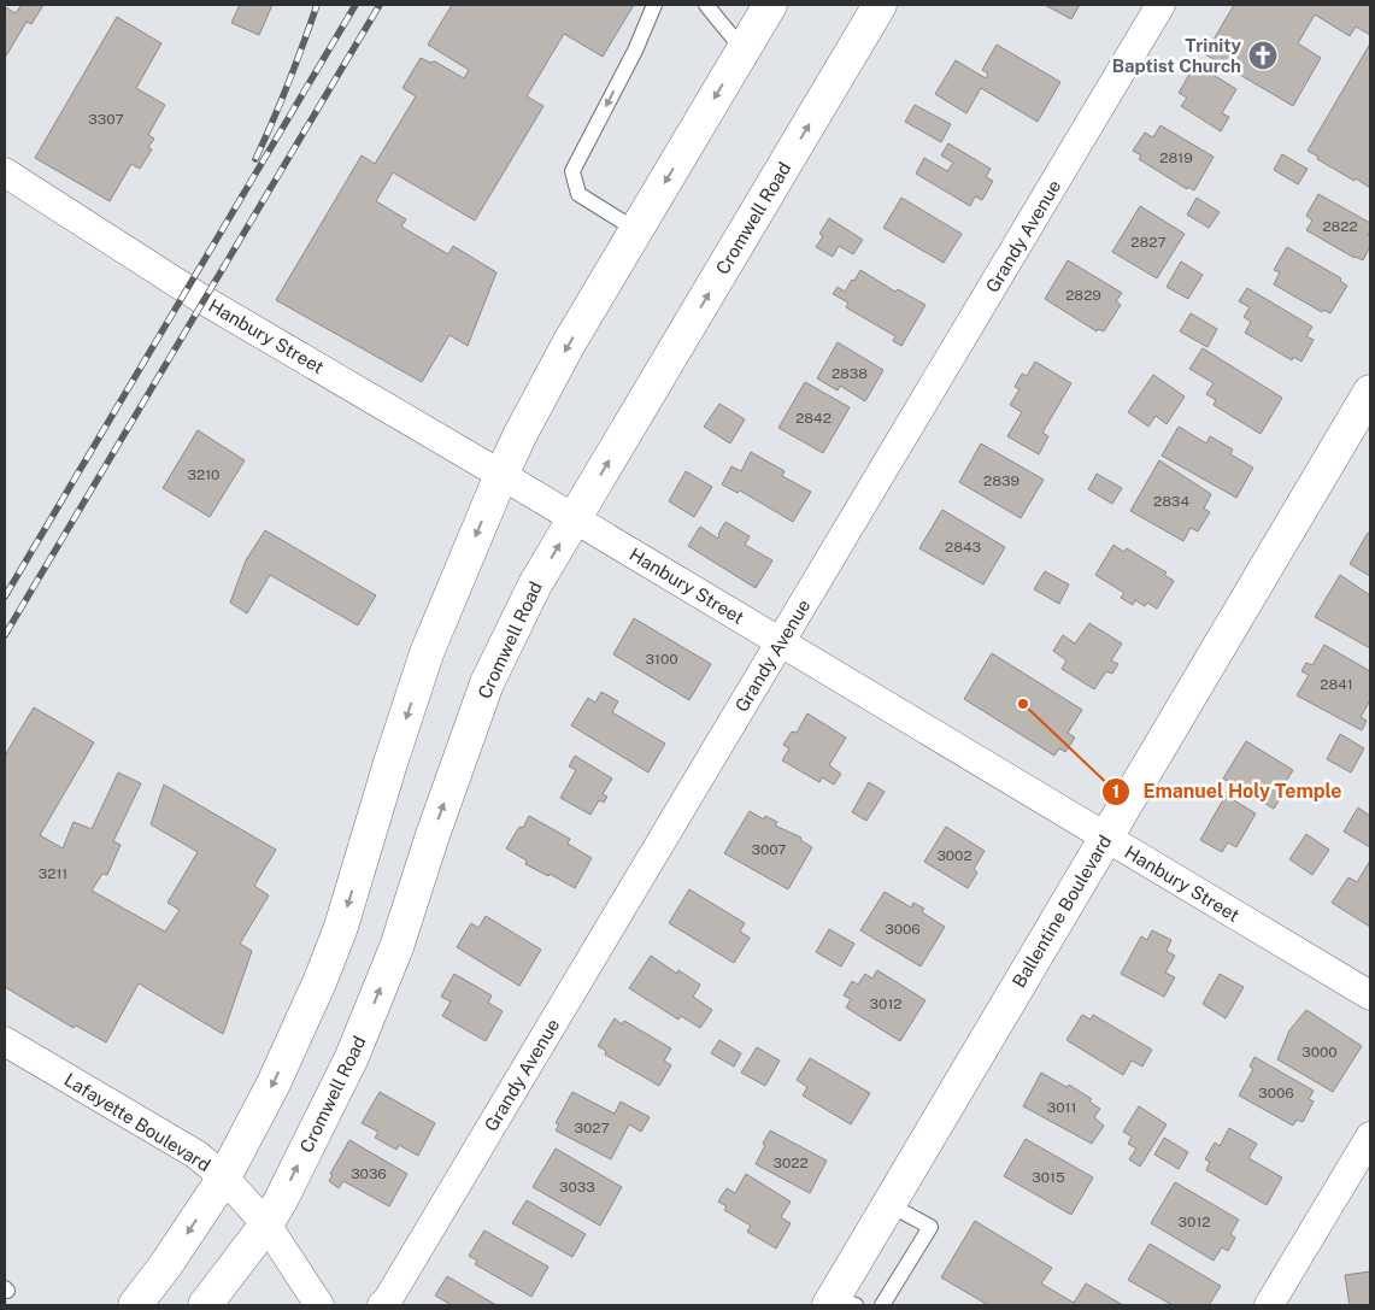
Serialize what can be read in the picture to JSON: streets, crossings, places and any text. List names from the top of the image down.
{
  "streets": {
    "street": [
      "Cromwell Road",
      "Grandy Avenue",
      "Hanbury Street",
      "Ballentine Boulevard",
      "Lafayette Boulevard"
    ]
  },
  "crossings": [
    ["Cromwell Road", "Hanbury Street"],
    ["Cromwell Road", "Lafayette Boulevard"],
    ["Grandy Avenue", "Hanbury Street"],
    ["Hanbury Street", "Ballentine Boulevard"]
  ],
  "places": {
    "church": ["Trinity Baptist Church"],
    "other": ["Emanuel Holy Temple"]
  },
  "house_numbers": [
    "3307",
    "2819",
    "2822",
    "2827",
    "2829",
    "2838",
    "2842",
    "3210",
    "2839",
    "2834",
    "2843",
    "3100",
    "2841",
    "3007",
    "3002",
    "3211",
    "3006",
    "3012",
    "3000",
    "3006",
    "3011",
    "3027",
    "3022",
    "3036",
    "3015",
    "3033",
    "3012"
  ]
}
